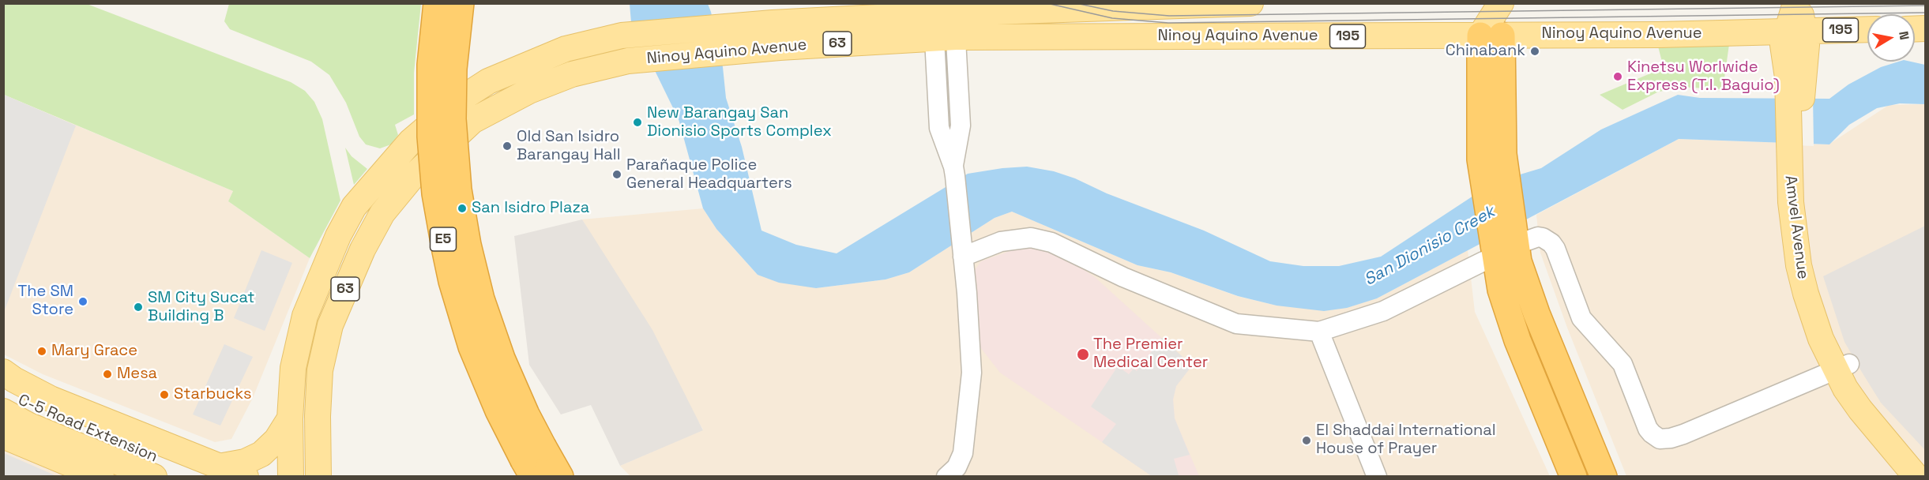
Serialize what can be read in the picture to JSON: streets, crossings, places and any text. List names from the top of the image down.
{
  "streets": {
    "highway": ["E5"],
    "main road": [
      "195",
      "Ninoy Aquino Avenue",
      "63",
      "Amvel Avenue",
      "C-5 Road Extension"
    ]
  },
  "crossings": [
    ["Ninoy Aquino Avenue", "63"],
    ["Ninoy Aquino Avenue", "Amvel Avenue"]
  ],
  "water": ["San Dionisio Creek"],
  "places": [
    "Chinabank",
    "Kinetsu Worlwide Express (T.I. Baguio)",
    "New Barangay San Dionisio Sports Complex",
    "Old San Isidro Barangay Hall",
    "Parañaque Police General Headquarters",
    "San Isidro Plaza",
    "The SM Store",
    "SM City Sucat Building B",
    "Mary Grace",
    "The Premier Medical Center",
    "Mesa",
    "Starbucks",
    "El Shaddai International House of Prayer"
  ],
  "north": "right"
}
